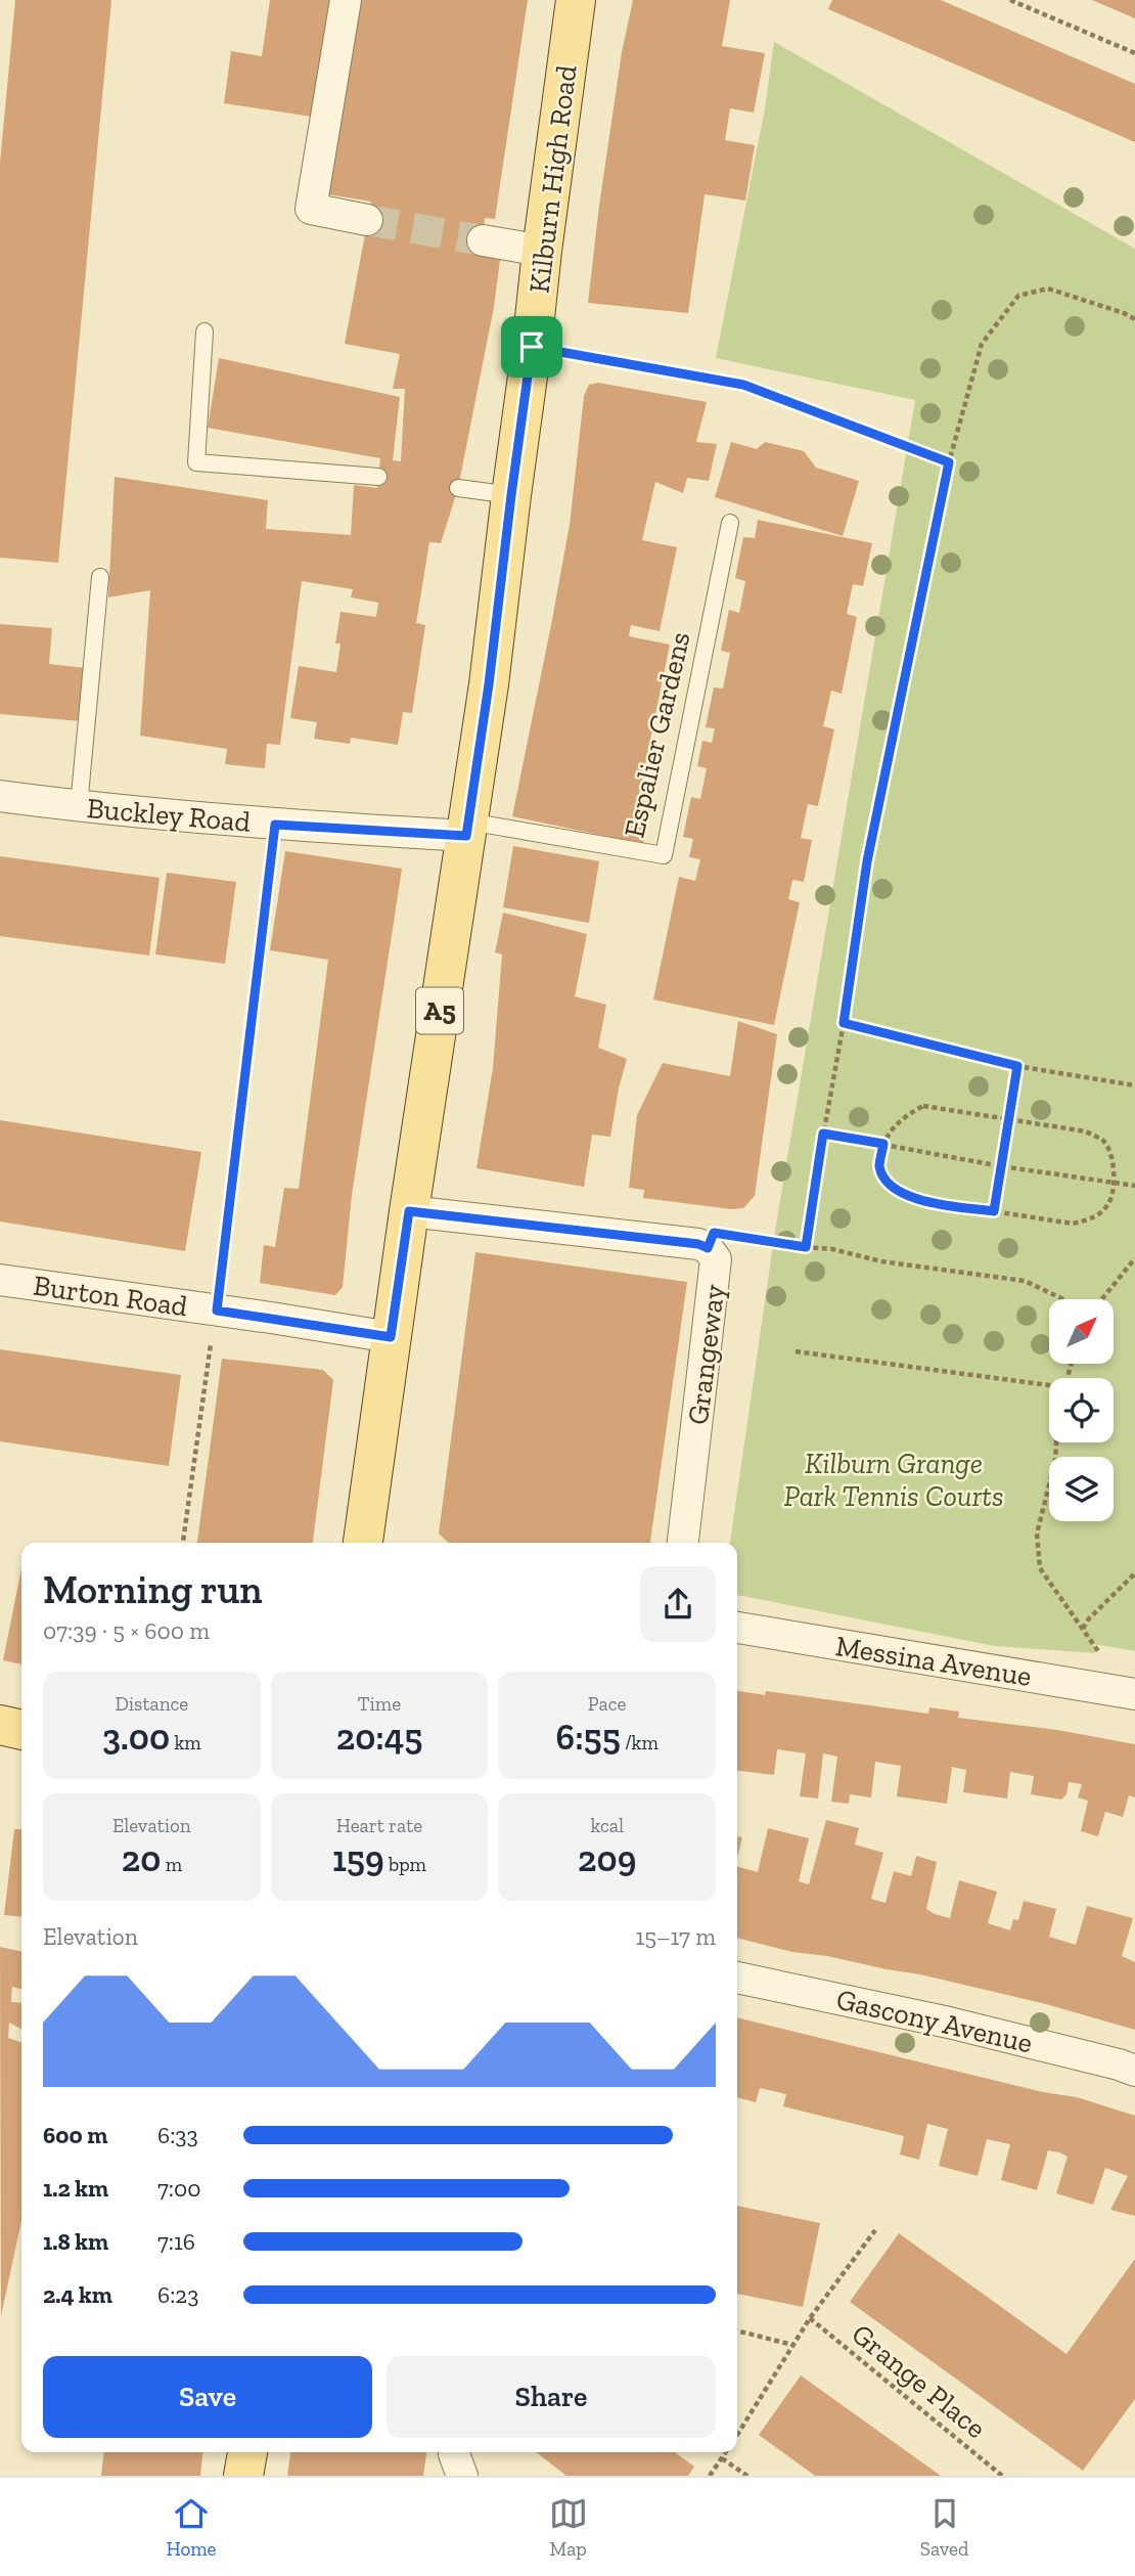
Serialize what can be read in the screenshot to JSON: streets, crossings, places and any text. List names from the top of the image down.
{
  "streets": {
    "main road": ["Kilburn High Road", "A5"],
    "street": [
      "Buckley Road",
      "Burton Road",
      "Grangeway",
      "Messina Avenue",
      "Gascony Avenue"
    ],
    "lane": ["Espalier Gardens"],
    "path": ["Grange Place"]
  },
  "crossings": [
    ["Kilburn High Road", "Espalier Gardens"],
    ["Kilburn High Road", "Buckley Road"],
    ["Kilburn High Road", "Burton Road"],
    ["Kilburn High Road", "Grangeway"],
    ["Espalier Gardens", "Buckley Road"]
  ],
  "parks": ["Kilburn Grange Park Tennis Courts"],
  "north": "top right",
  "page": {
    "heading": ["Morning run", "07:39 · 5 × 600 m"],
    "stats": [
      ["Distance", "3.00 km"],
      ["Time", "20:45"],
      ["Pace", "6:55 /km"],
      ["Elevation", "20 m"],
      ["Heart rate", "159 bpm"],
      ["kcal", "209"]
    ],
    "chart": ["Elevation", "15–17 m"],
    "list": [
      {
        "name": "600 m",
        "note": "6:33"
      },
      {
        "name": "1.2 km",
        "note": "7:00"
      },
      {
        "name": "1.8 km",
        "note": "7:16"
      },
      {
        "name": "2.4 km",
        "note": "6:23"
      }
    ],
    "buttons": ["Save", "Share"],
    "tabs": ["Home", "Map", "Saved"]
  }
}
